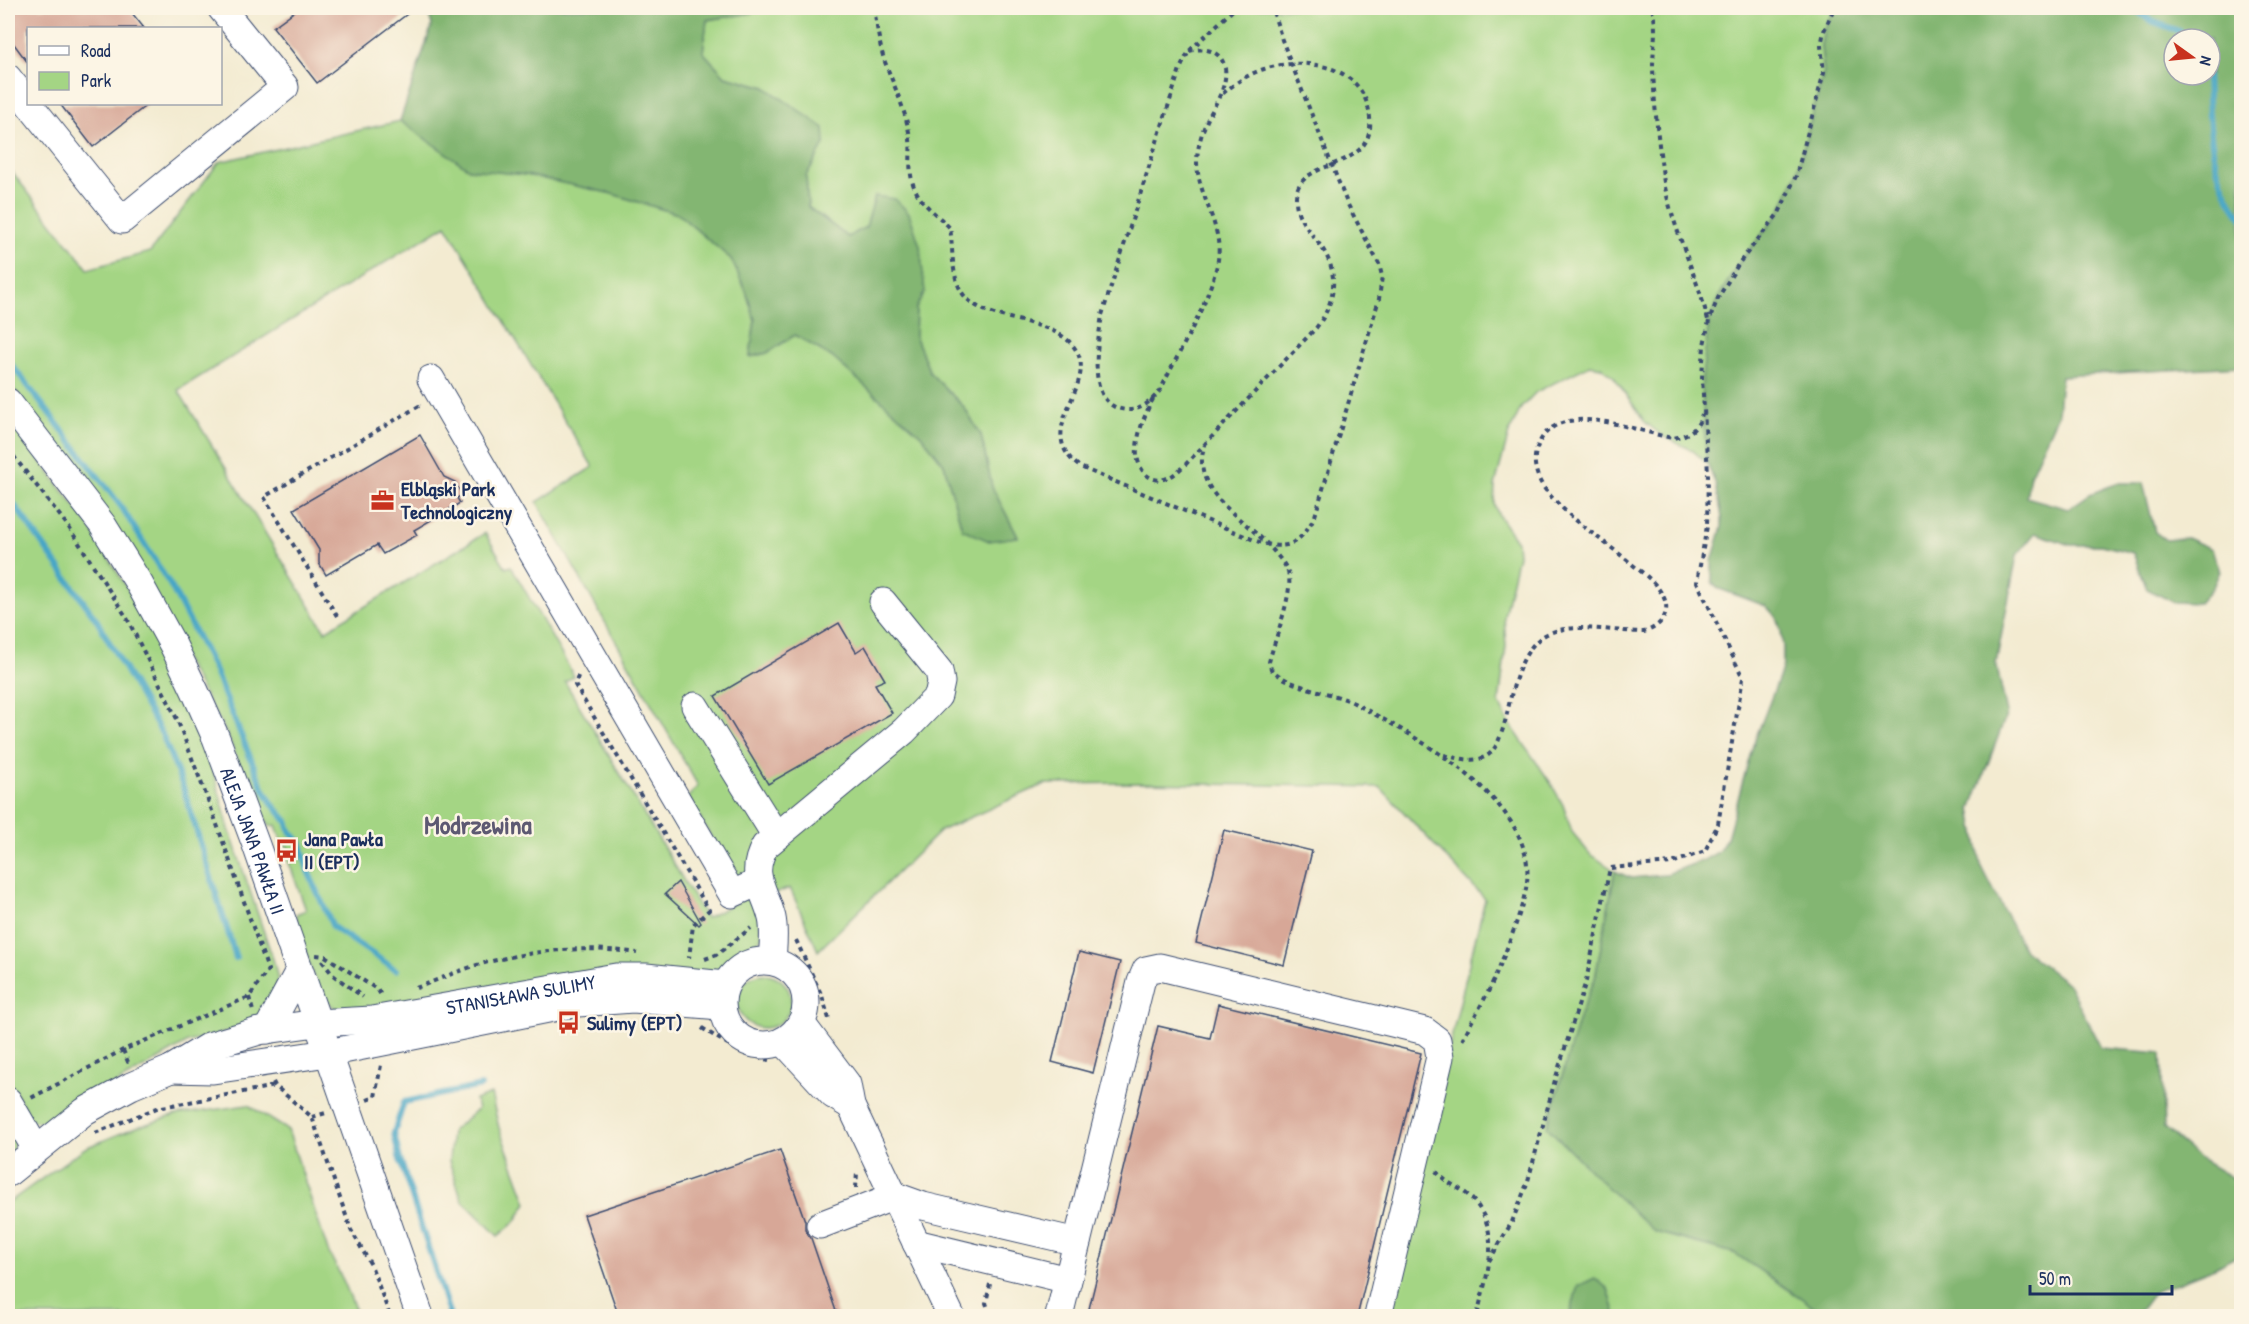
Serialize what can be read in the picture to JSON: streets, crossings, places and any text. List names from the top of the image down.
{
  "streets": {
    "street": ["ALEJA JANA PAWŁA II", "STANISŁAWA SULIMY"]
  },
  "crossings": [
    ["ALEJA JANA PAWŁA II", "STANISŁAWA SULIMY"]
  ],
  "districts": ["Modrzewina"],
  "places": {
    "office": ["Elbląski Park Technologiczny"],
    "bus stop": ["Jana Pawła II (EPT)", "Sulimy (EPT)"]
  },
  "legend": ["Road", "Park"],
  "scale_bar": "50 m",
  "north": "right"
}
